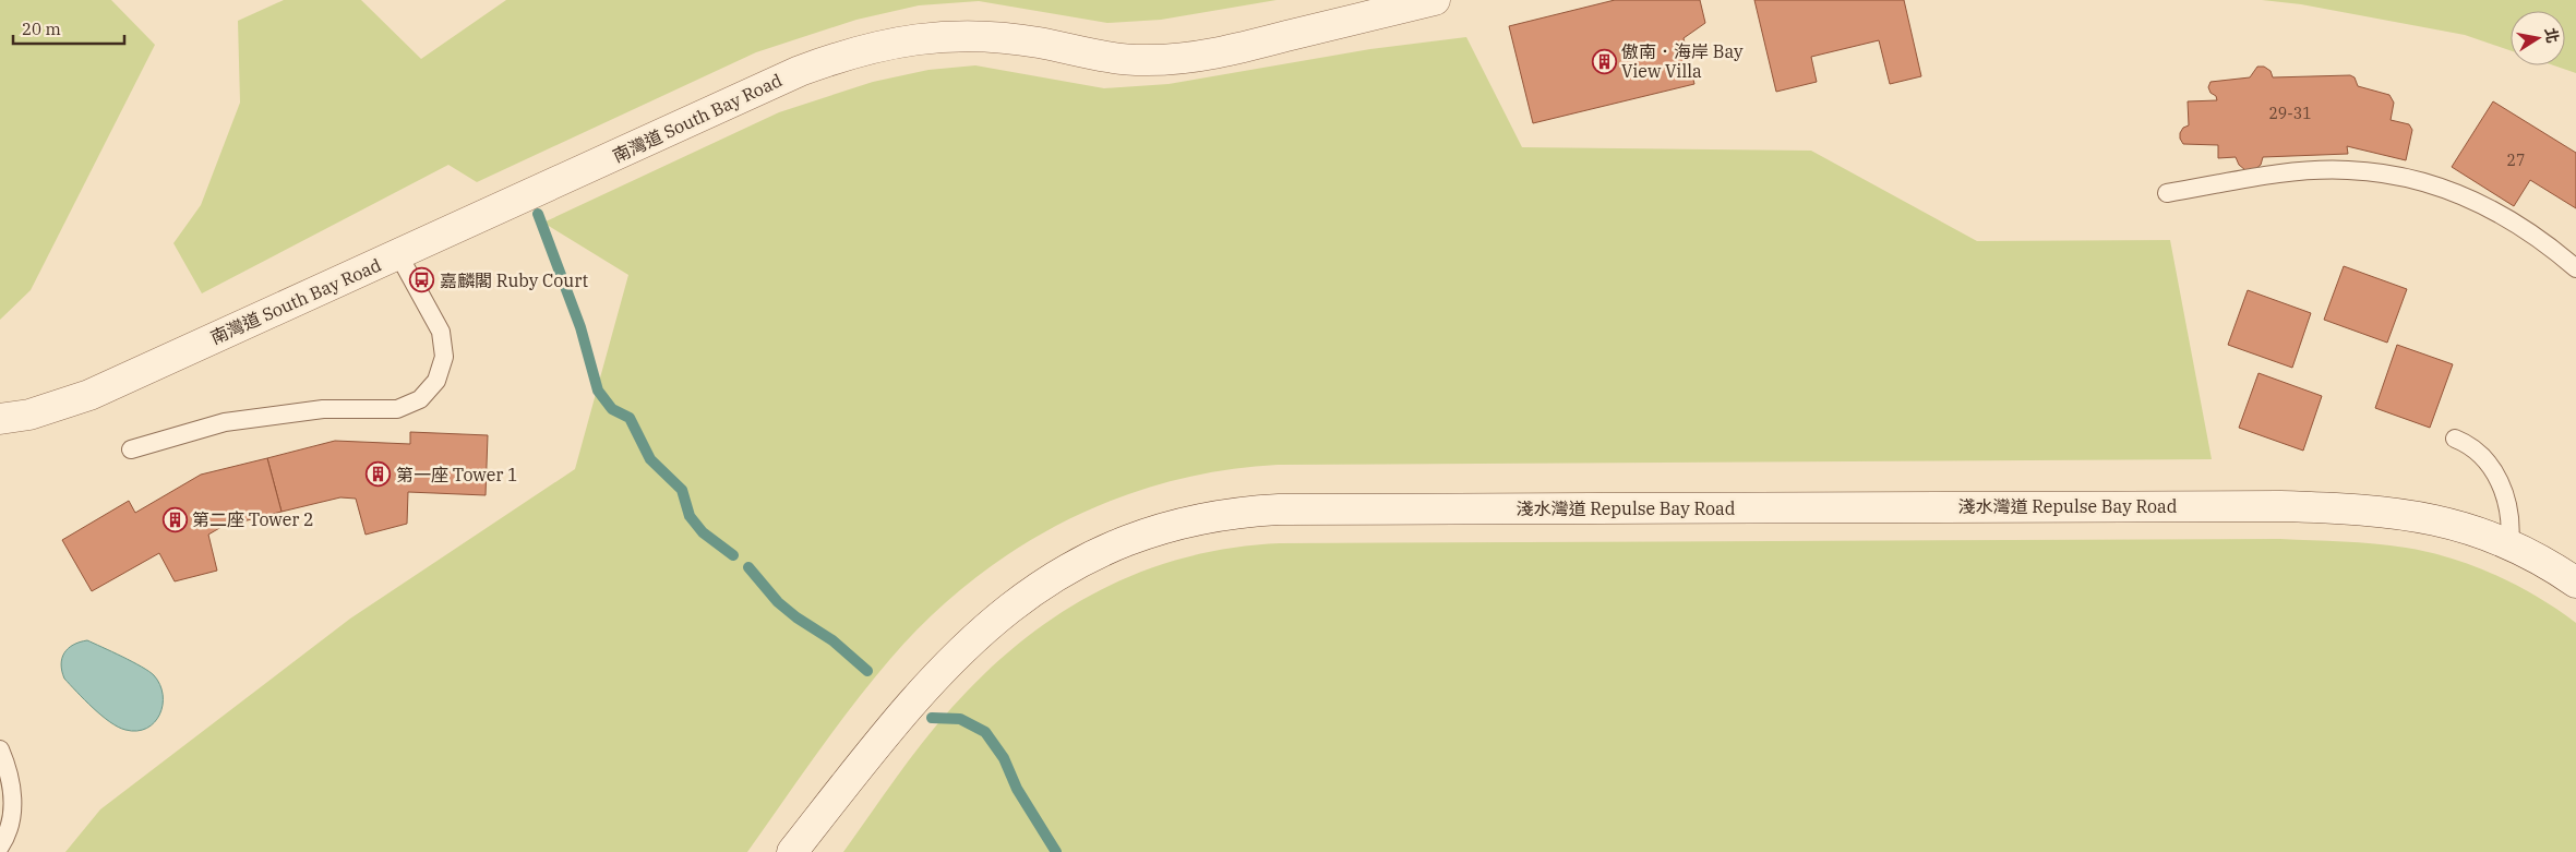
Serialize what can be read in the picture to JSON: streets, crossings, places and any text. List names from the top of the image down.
{
  "streets": {
    "main road": ["南灣道 South Bay Road", "淺水灣道 Repulse Bay Road"]
  },
  "places": {
    "building": ["傲南．海岸 Bay View Villa", "第一座 Tower 1", "第二座 Tower 2"],
    "bus stop": ["嘉麟閣 Ruby Court"]
  },
  "house_numbers": ["29-31", "27"],
  "scale_bar": "20 m",
  "north": "right"
}
